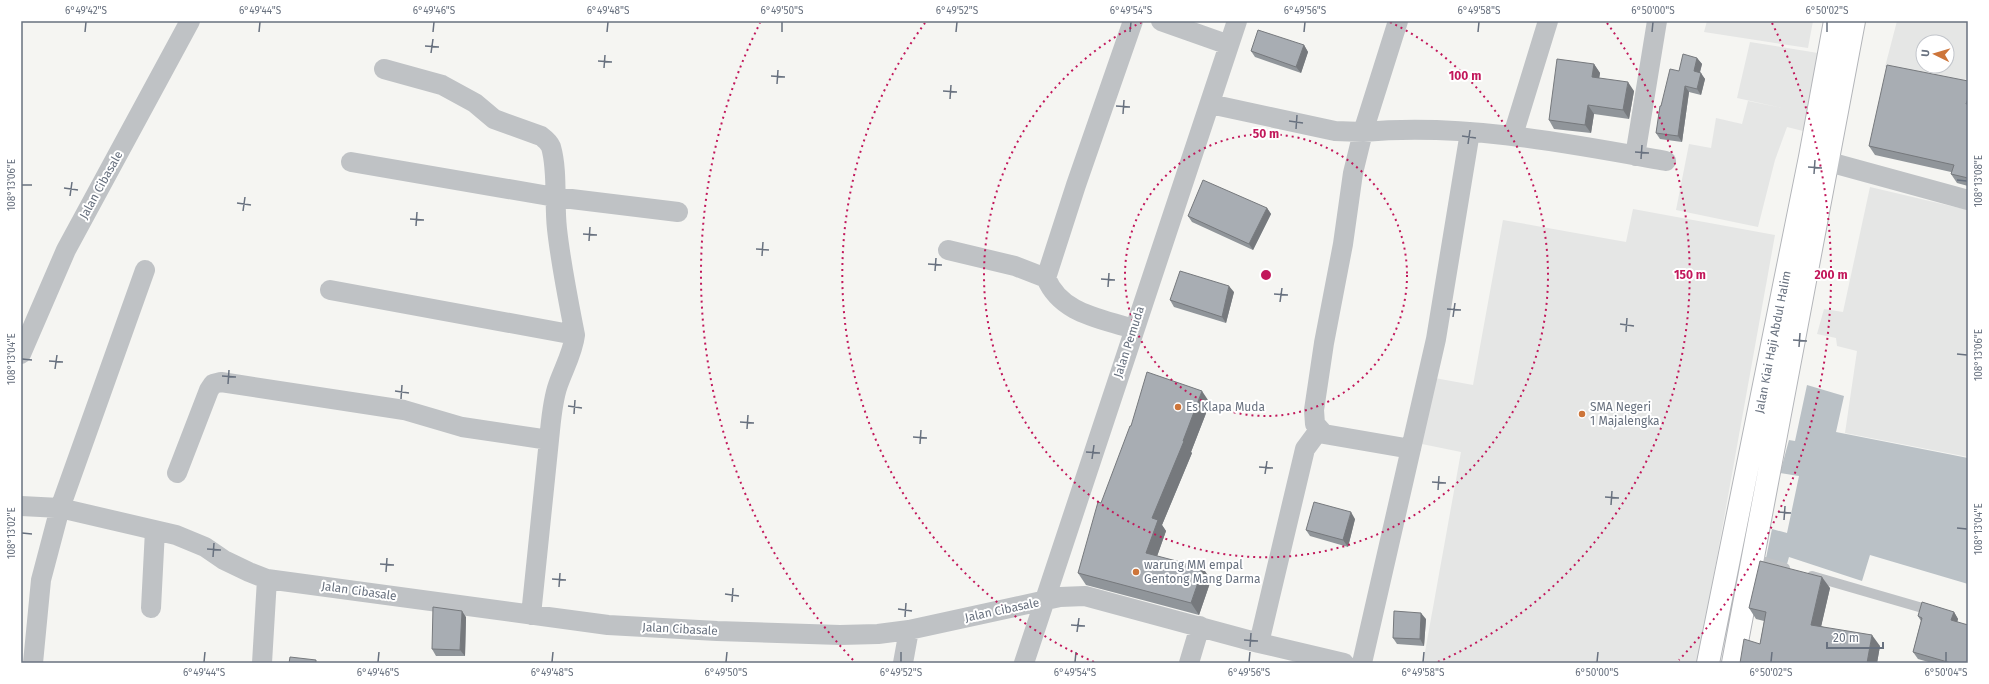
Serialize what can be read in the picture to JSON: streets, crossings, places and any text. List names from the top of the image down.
{
  "streets": {
    "main road": ["Jalan Kiai Haji Abdul Halim"],
    "street": ["Jalan Cibasale", "Jalan Pemuda"]
  },
  "crossings": [
    ["Jalan Cibasale", "Jalan Pemuda"]
  ],
  "places": ["Es Klapa Muda", "SMA Negeri 1 Majalengka", "warung MM empal Gentong Mang Darma"],
  "scale_bar": "20 m",
  "north": "left",
  "coordinates": [
    "6°49'42\"S",
    "6°49'44\"S",
    "6°49'46\"S",
    "6°49'48\"S",
    "6°49'50\"S",
    "6°49'52\"S",
    "6°49'54\"S",
    "6°49'56\"S",
    "6°49'58\"S",
    "6°50'00\"S",
    "6°50'02\"S",
    "108°13'08\"E",
    "108°13'06\"E",
    "108°13'04\"E",
    "108°13'02\"E",
    "6°50'04\"S"
  ],
  "rings": [
    "100 m",
    "50 m",
    "150 m",
    "200 m"
  ]
}
